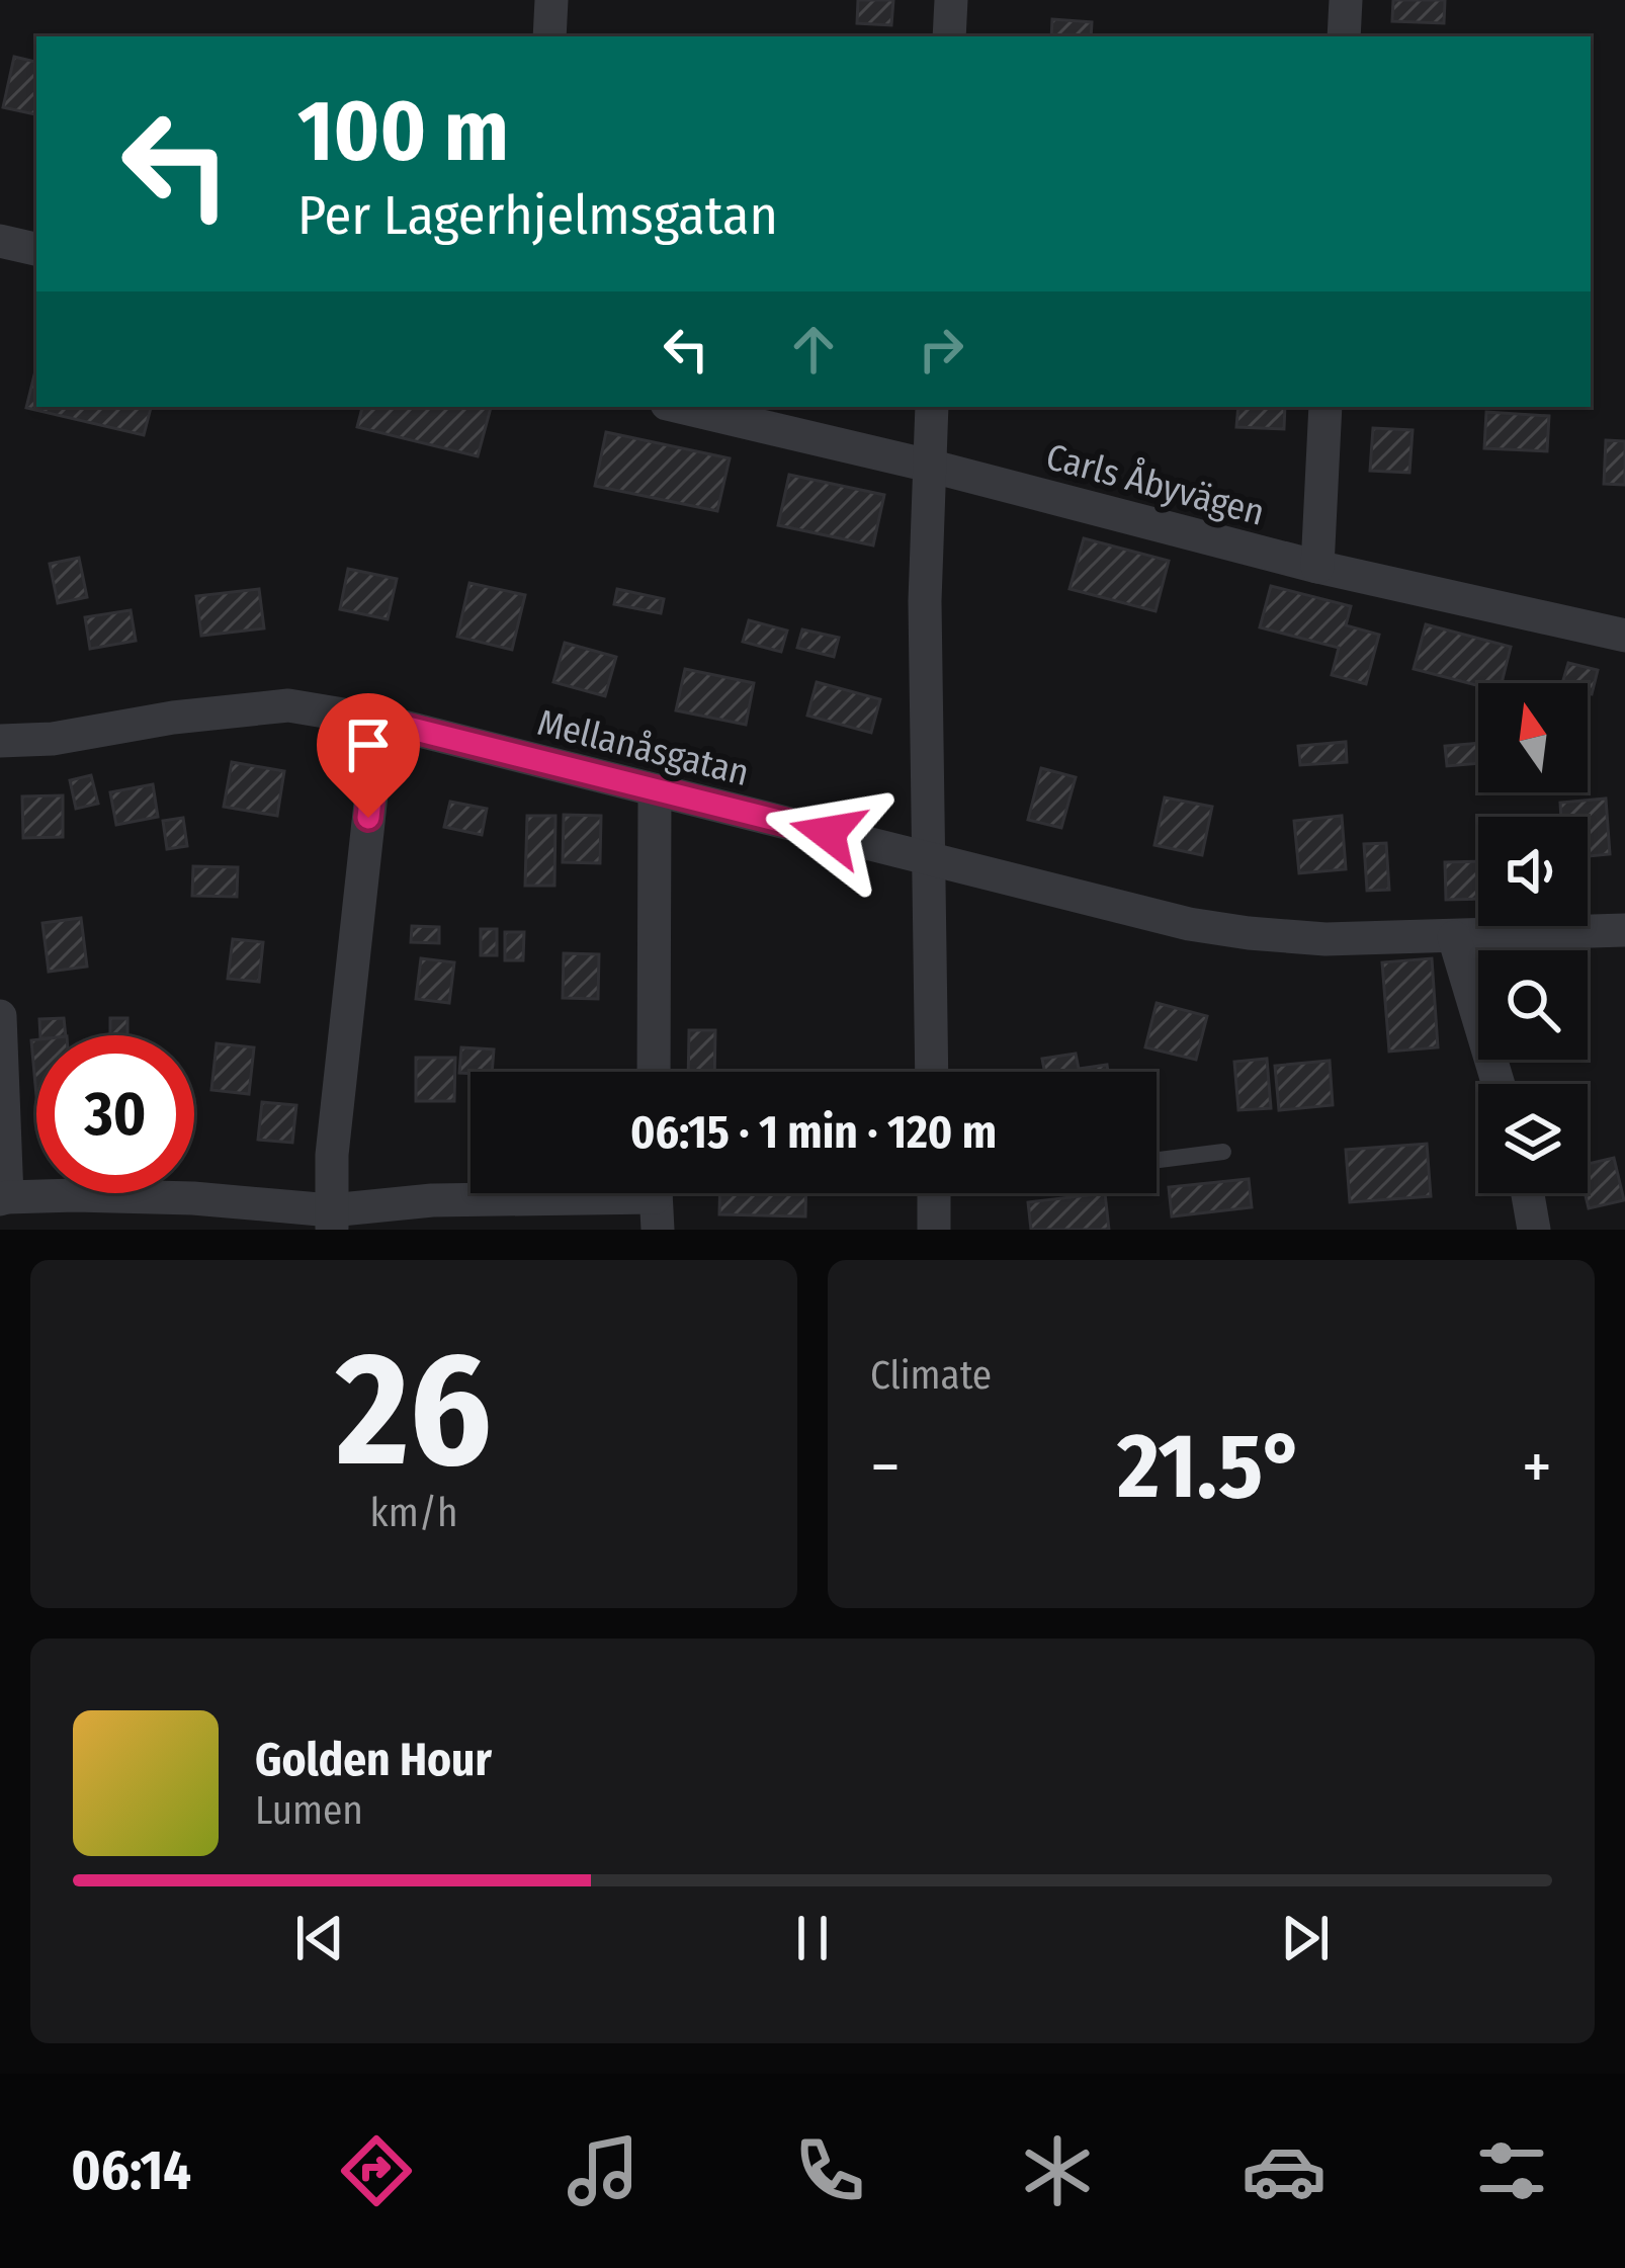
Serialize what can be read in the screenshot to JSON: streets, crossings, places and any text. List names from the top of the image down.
{
  "streets": {
    "street": ["Carls Åbyvägen", "Mellanåsgatan"]
  },
  "north": "top",
  "page": {
    "turn": ["100 m", "Per Lagerhjelmsgatan"],
    "limit": "30",
    "trip": "06:15 · 1 min · 120 m",
    "tile": [
      ["26", "km/h"],
      "Climate"
    ],
    "heat": ["−", "21.5°", "+"],
    "song": ["Golden Hour", "Lumen"],
    "tabs": "06:14"
  }
}
